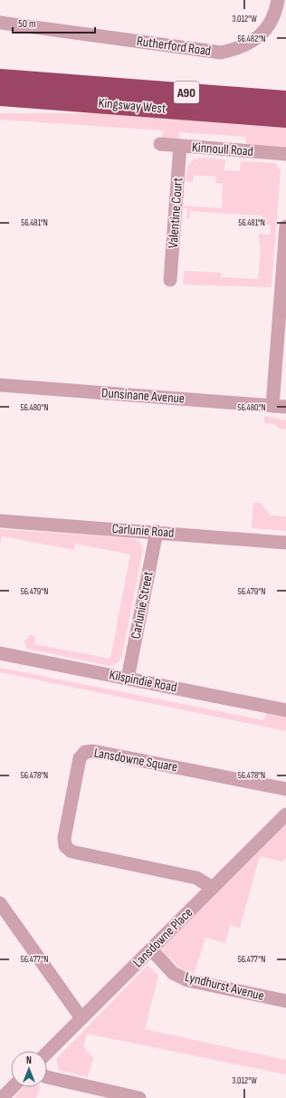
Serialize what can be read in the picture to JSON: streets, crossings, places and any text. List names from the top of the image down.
{
  "streets": {
    "highway": ["A90", "Kingsway West"],
    "street": [
      "Rutherford Road",
      "Kinnoull Road",
      "Valentine Court",
      "Dunsinane Avenue",
      "Carlunie Road",
      "Carlunie Street",
      "Kilspindie Road",
      "Lansdowne Square",
      "Lansdowne Place",
      "Lyndhurst Avenue"
    ]
  },
  "crossings": [
    ["A90", "Kingsway West"],
    ["Kinnoull Road", "Valentine Court"],
    ["Carlunie Road", "Carlunie Street"],
    ["Carlunie Street", "Kilspindie Road"],
    ["Lansdowne Square", "Lansdowne Place"],
    ["Lansdowne Place", "Lyndhurst Avenue"]
  ],
  "scale_bar": "50 m",
  "north": "top",
  "coordinates": [
    "3.012°W",
    "56.482°N",
    "56.481°N",
    "56.480°N",
    "56.479°N",
    "56.478°N",
    "56.477°N"
  ]
}
